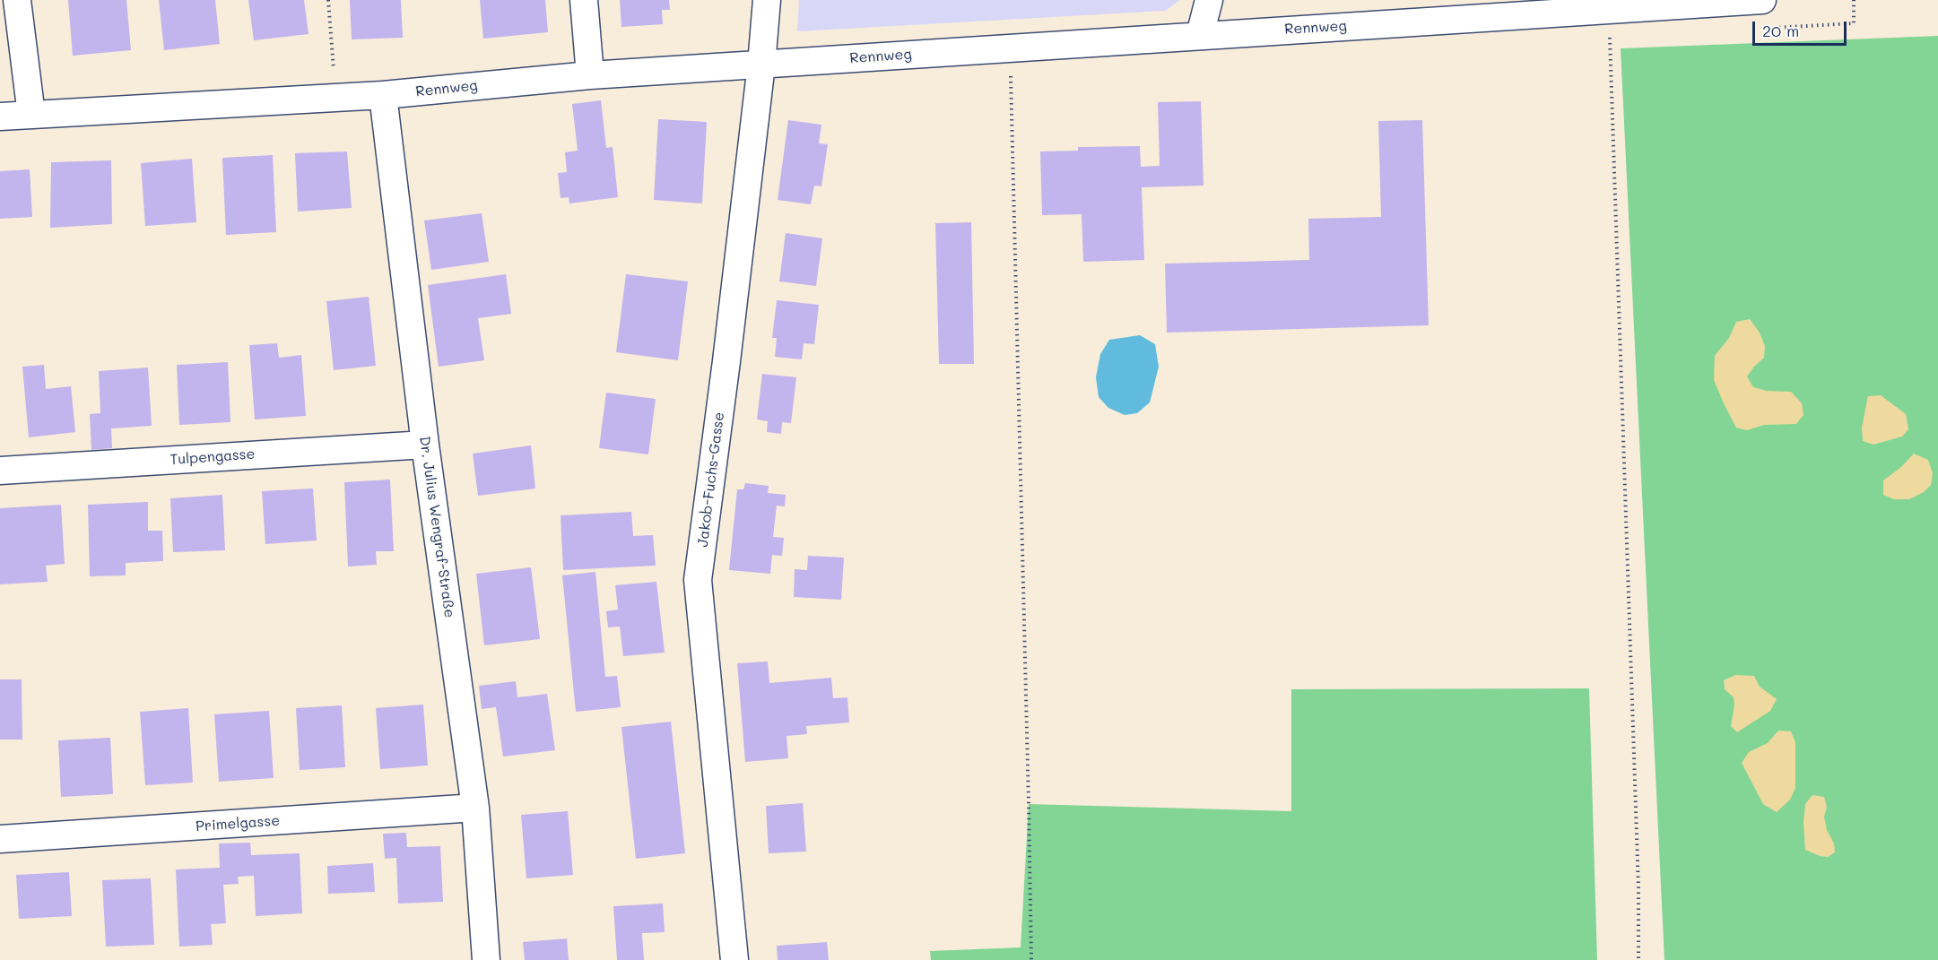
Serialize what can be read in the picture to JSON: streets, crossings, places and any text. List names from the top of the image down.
{
  "streets": {
    "street": [
      "Rennweg",
      "Tulpengasse",
      "Jakob-Fuchs-Gasse",
      "Dr. Julius Wengraf-Straße",
      "Primelgasse"
    ]
  },
  "crossings": [
    ["Rennweg", "Jakob-Fuchs-Gasse"],
    ["Rennweg", "Dr. Julius Wengraf-Straße"],
    ["Tulpengasse", "Dr. Julius Wengraf-Straße"],
    ["Dr. Julius Wengraf-Straße", "Primelgasse"]
  ],
  "scale_bar": "20 m"
}
